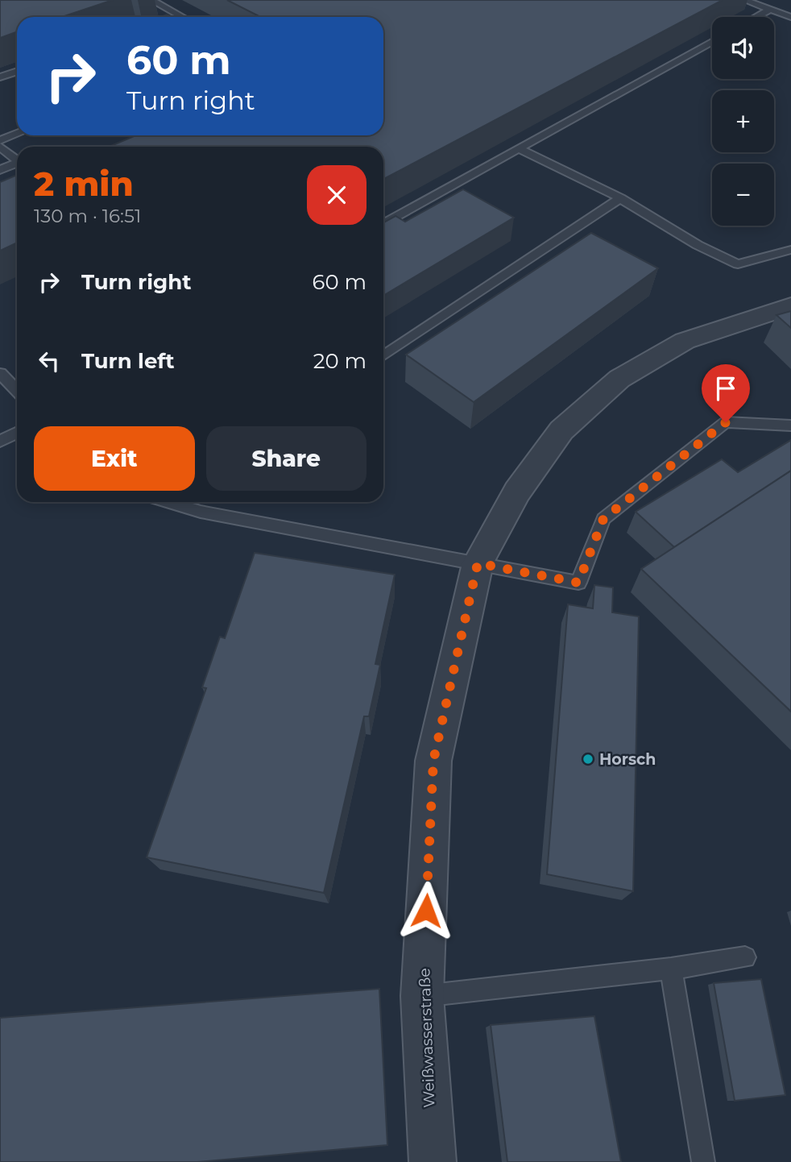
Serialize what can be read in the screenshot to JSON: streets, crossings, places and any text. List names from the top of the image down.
{
  "streets": {
    "street": ["Weißwasserstraße"]
  },
  "places": ["Horsch"],
  "page": {
    "map_buttons": ["+", "−"],
    "turn": ["60 m", "Turn right"],
    "heading": ["2 min", "130 m · 16:51"],
    "list": [
      {
        "name": "Turn right",
        "value": "60 m"
      },
      {
        "name": "Turn left",
        "value": "20 m"
      }
    ],
    "buttons": ["Exit", "Share"]
  }
}
